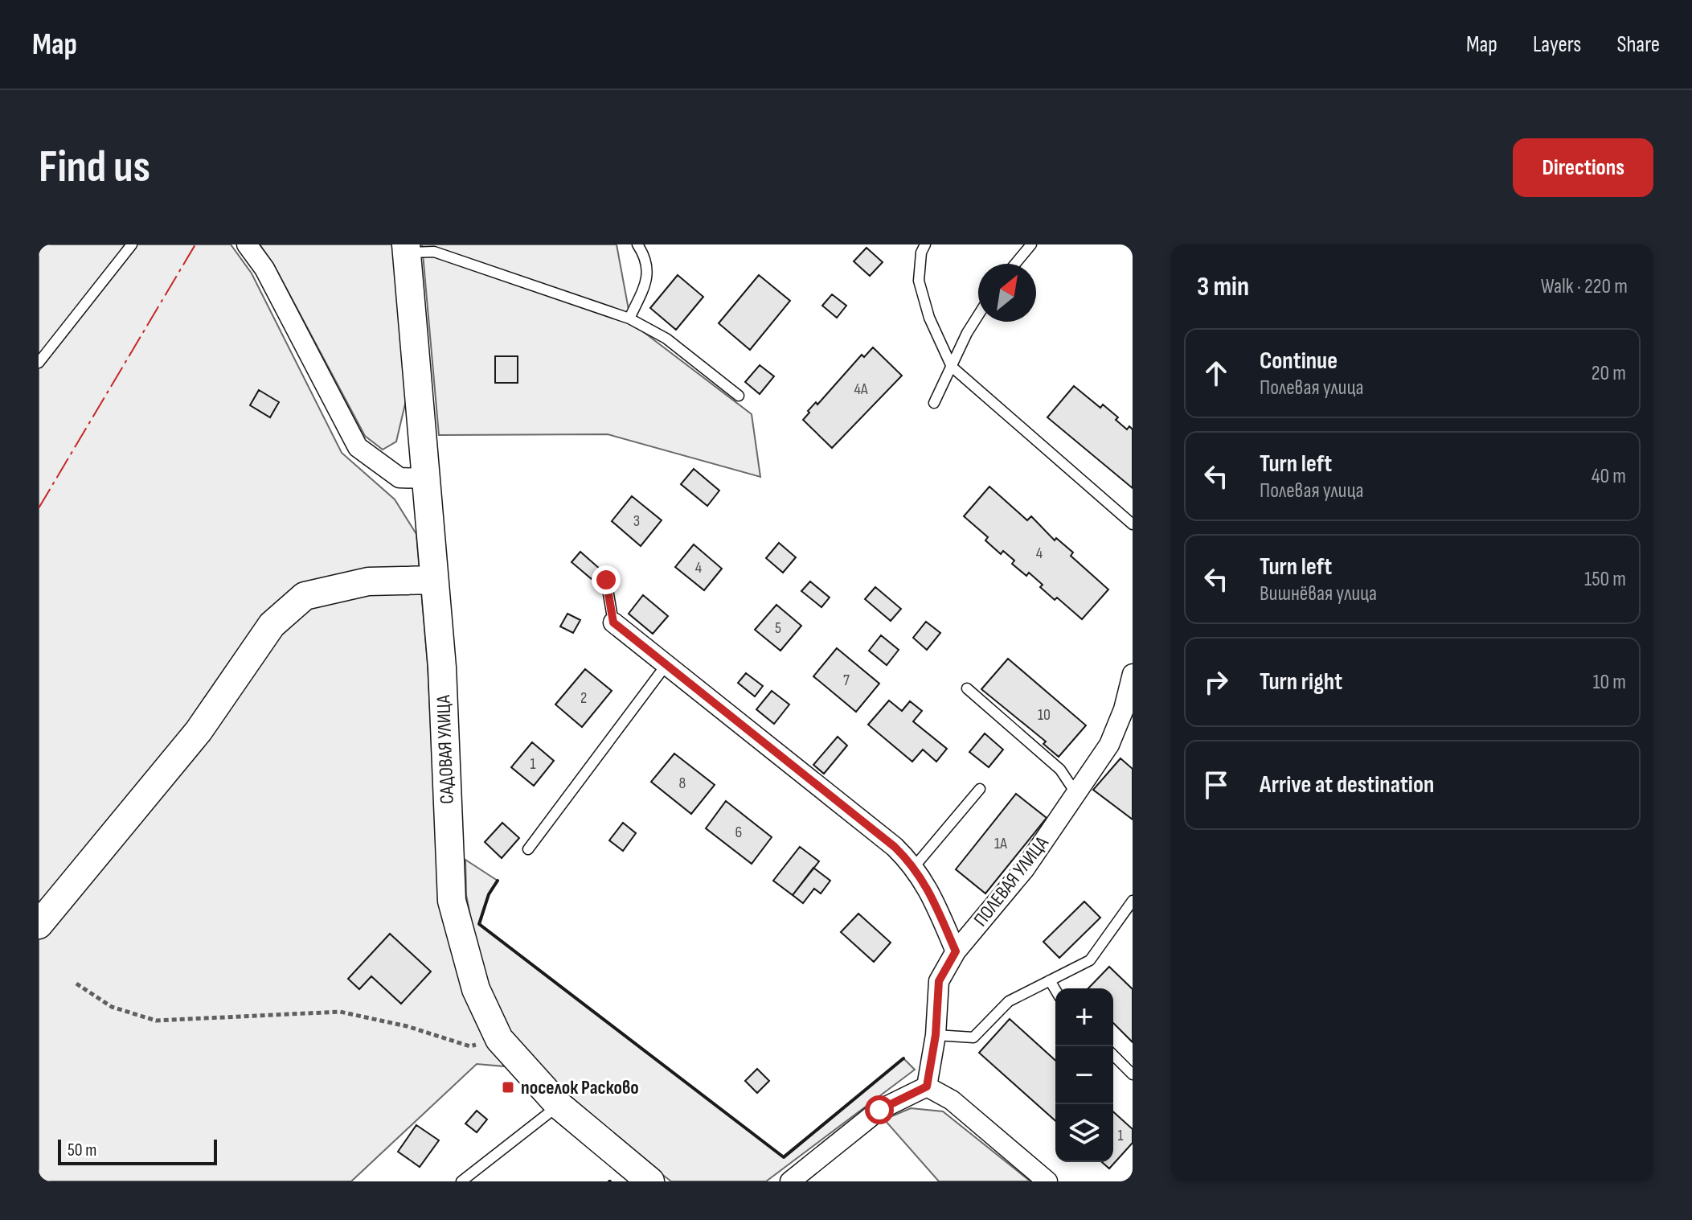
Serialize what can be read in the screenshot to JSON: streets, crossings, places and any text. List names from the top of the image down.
{
  "streets": {
    "street": ["САДОВАЯ УЛИЦА", "ПОЛЕВАЯ УЛИЦА"]
  },
  "places": {
    "transit": ["поселок Расково"]
  },
  "house_numbers": [
    "4А",
    "3",
    "4",
    "4",
    "5",
    "7",
    "2",
    "10",
    "1",
    "8",
    "6",
    "1А",
    "1"
  ],
  "scale_bar": "50 m",
  "north": "top right",
  "page": {
    "header": "Map",
    "nav": ["Map", "Layers", "Share"],
    "buttons": "Directions",
    "title": "Find us",
    "heading": ["3 min", "Walk · 220 m"],
    "list": [
      ["Continue", "Полевая улица", "20 m"],
      ["Turn left", "Полевая улица", "40 m"],
      ["Turn left", "Вишнёвая улица", "150 m"],
      ["Turn right", "10 m"],
      "Arrive at destination"
    ],
    "map_buttons": ["+", "−"],
    "scale": "50 m"
  }
}
